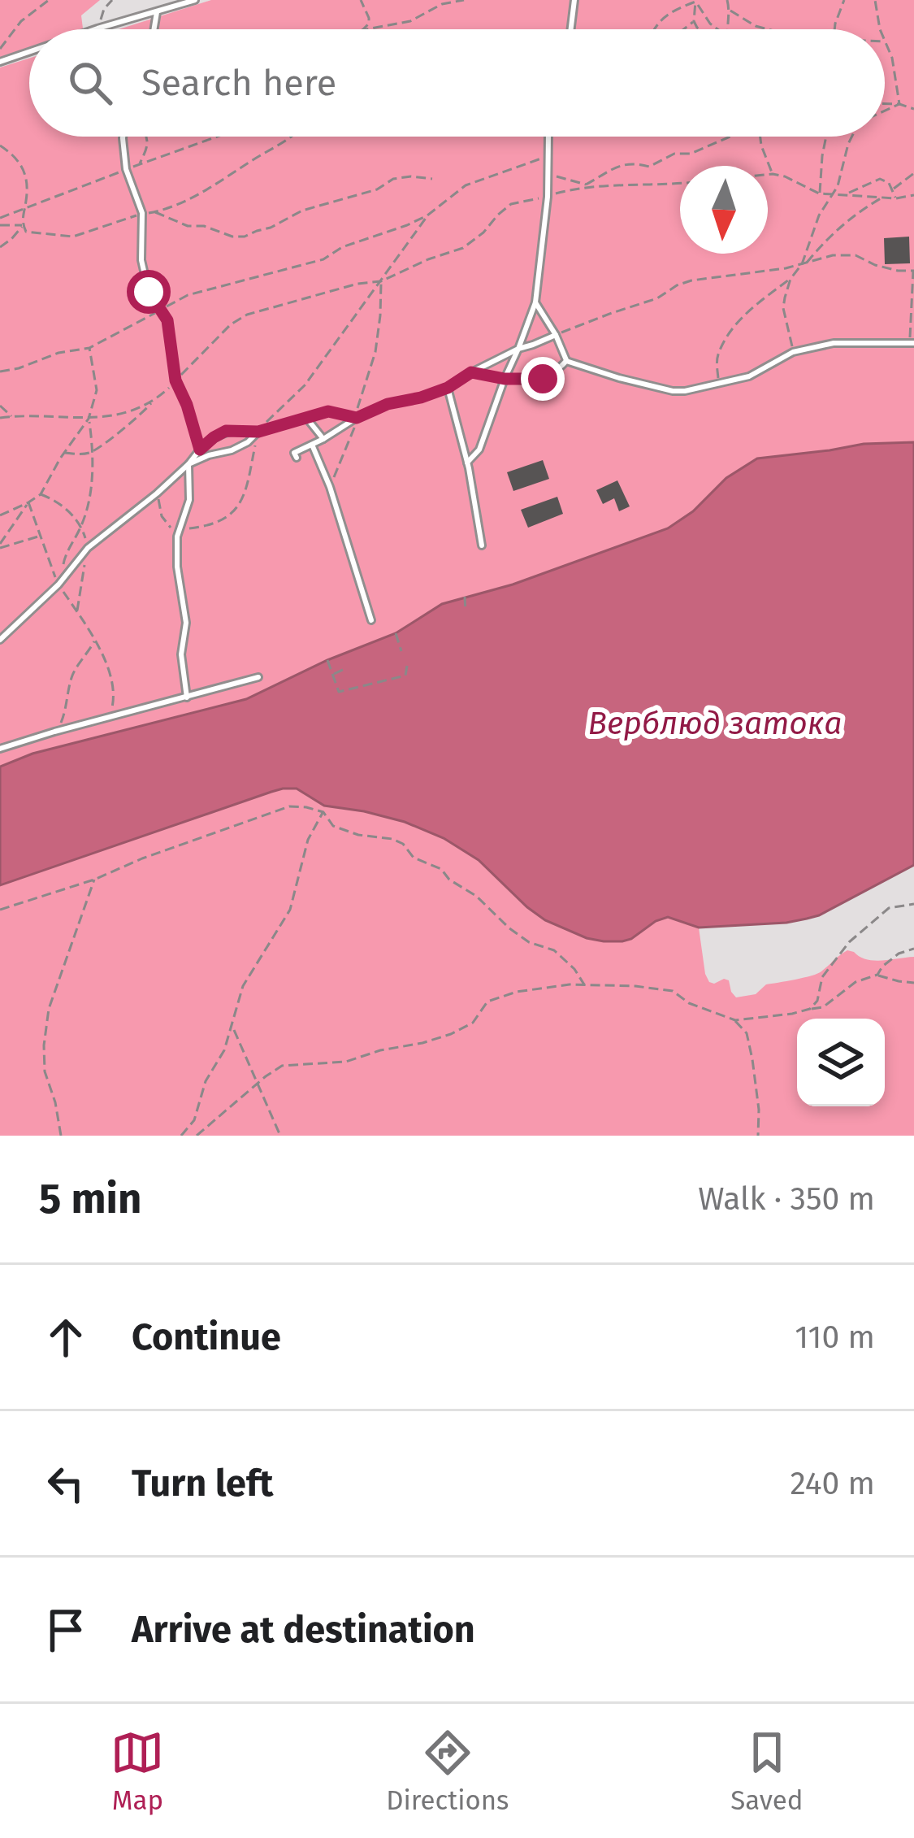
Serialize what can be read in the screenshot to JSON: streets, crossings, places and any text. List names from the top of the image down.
{
  "water": ["Верблюд затока"],
  "north": "bottom",
  "page": {
    "search": "Search here",
    "heading": ["5 min", "Walk · 350 m"],
    "list": [
      ["Continue", "110 m"],
      ["Turn left", "240 m"],
      "Arrive at destination"
    ],
    "nav": ["Map", "Directions", "Saved"]
  }
}
